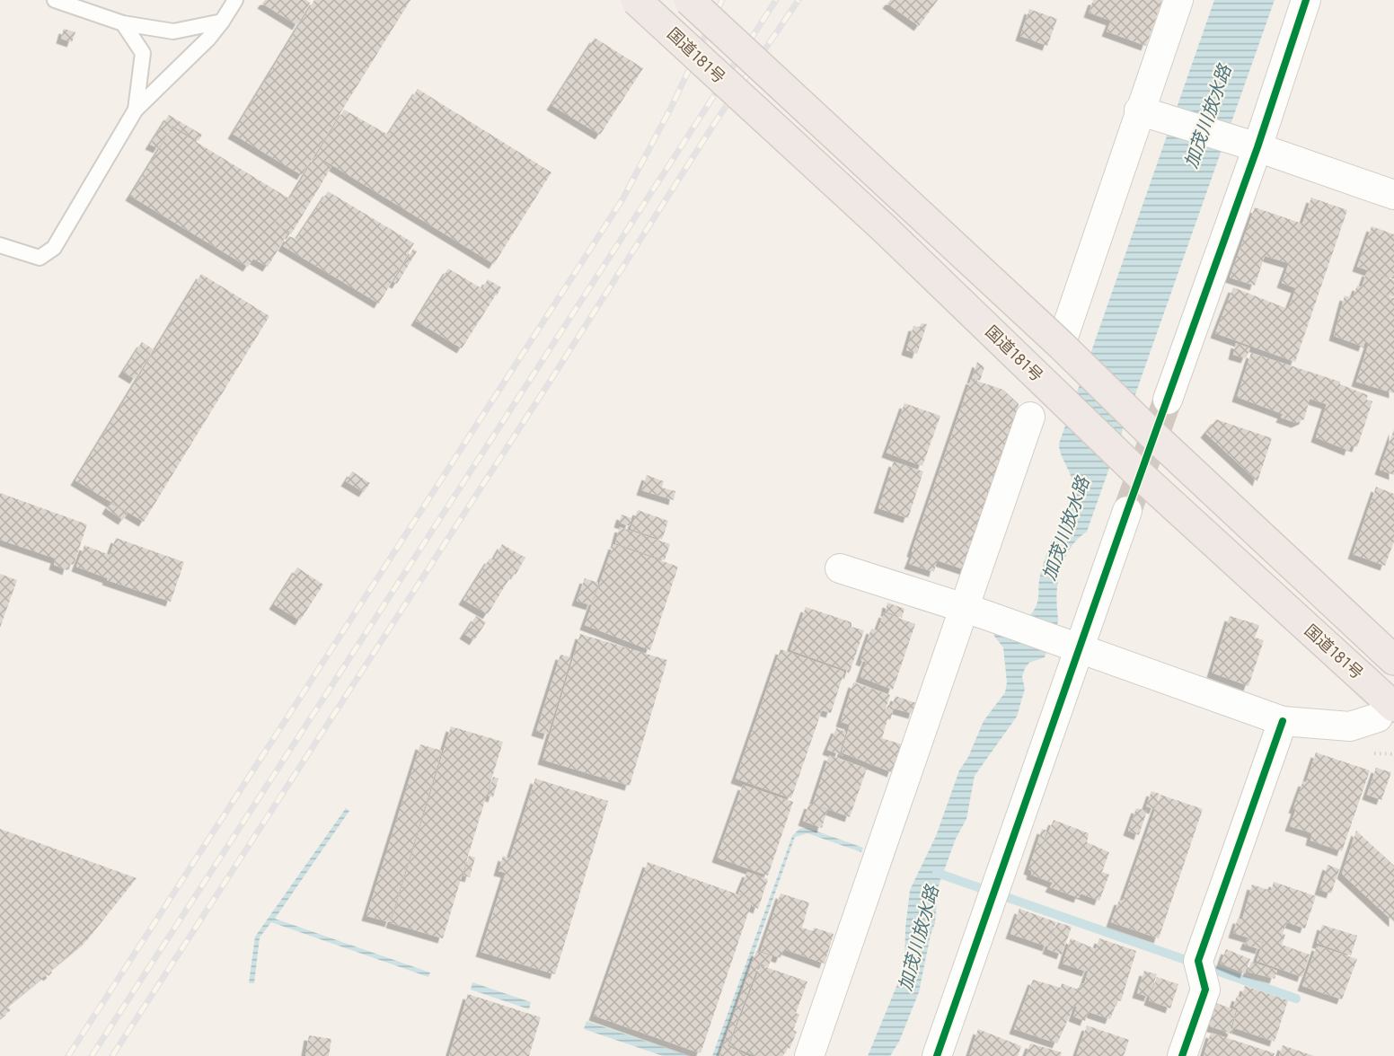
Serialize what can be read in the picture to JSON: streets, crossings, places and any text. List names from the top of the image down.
{
  "streets": {
    "highway": ["国道181号"]
  },
  "water": ["加茂川放水路"]
}
